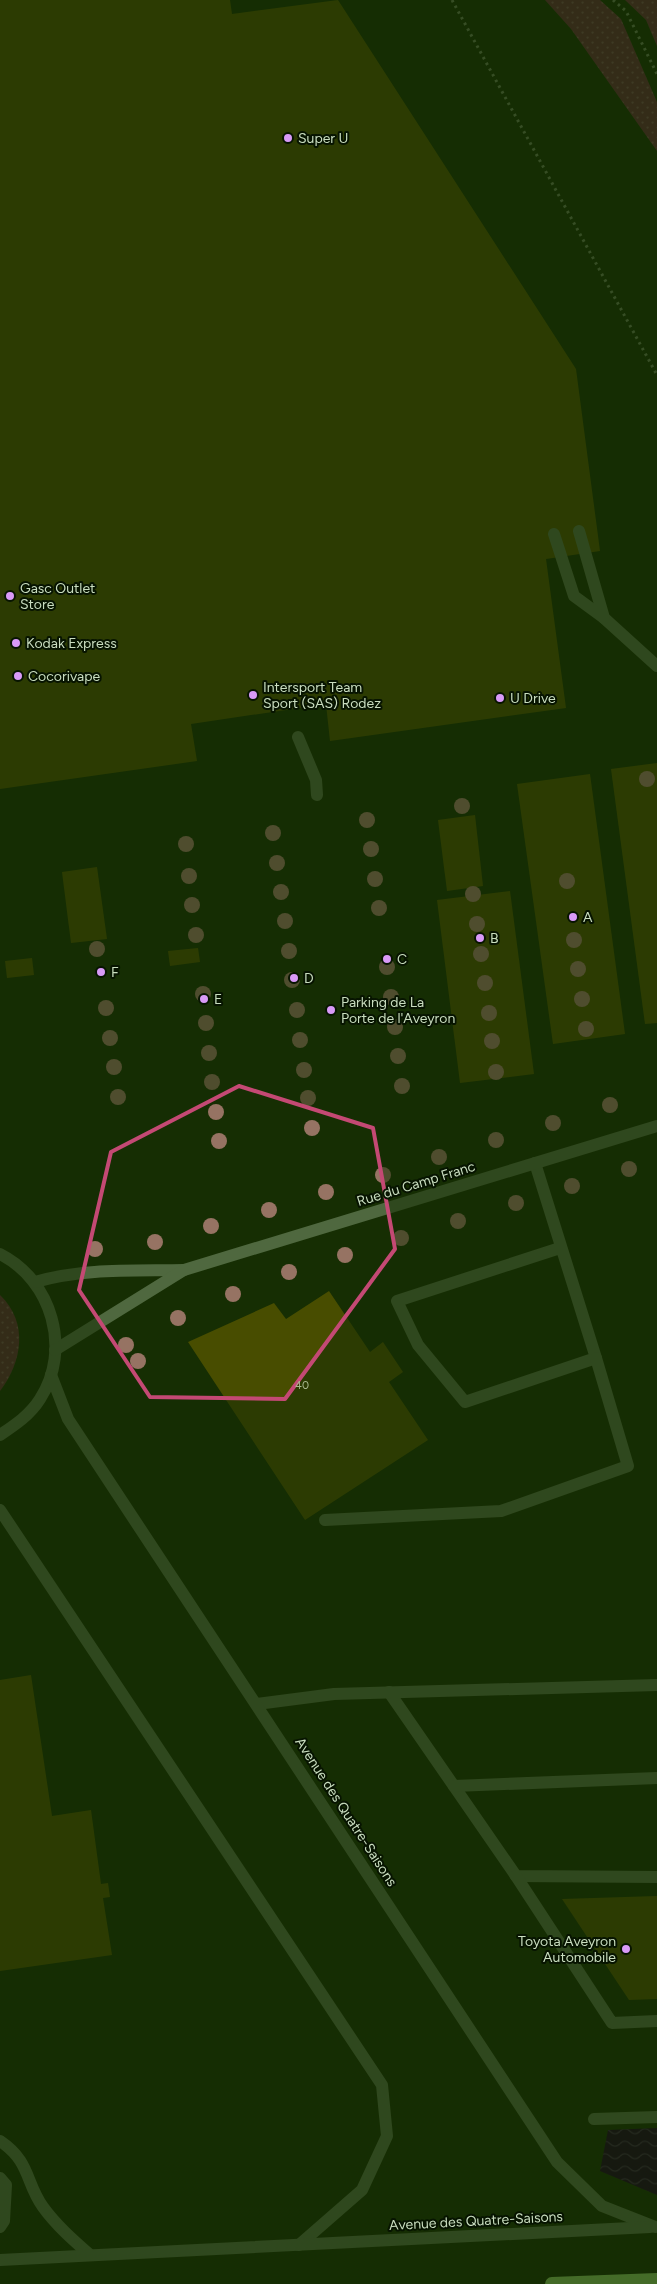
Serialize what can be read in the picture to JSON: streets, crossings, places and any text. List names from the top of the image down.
{
  "streets": {
    "street": ["Rue du Camp Franc", "Avenue des Quatre-Saisons"]
  },
  "places": [
    "Super U",
    "Gasc Outlet Store",
    "Kodak Express",
    "Cocorivape",
    "Intersport Team Sport (SAS) Rodez",
    "U Drive",
    "A",
    "B",
    "C",
    "F",
    "D",
    "E",
    "Parking de La Porte de l'Aveyron",
    "Toyota Aveyron Automobile"
  ],
  "house_numbers": ["40"]
}
